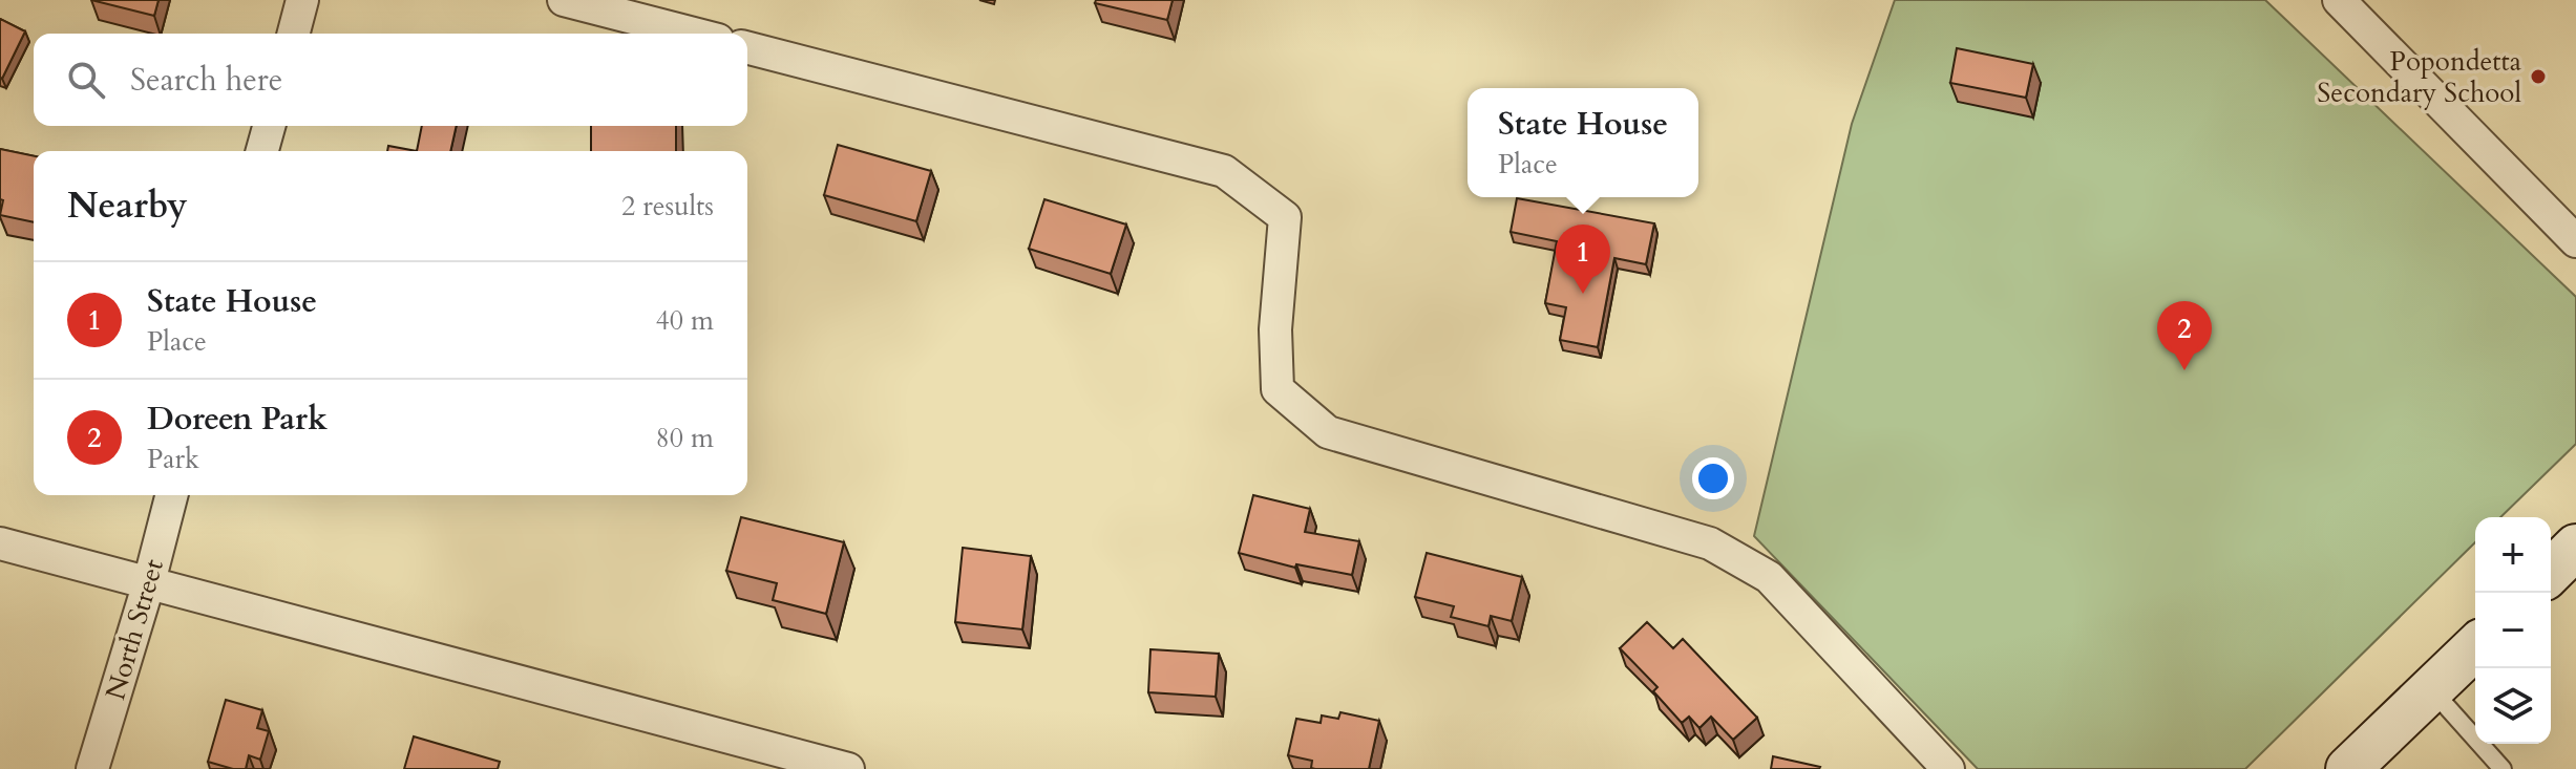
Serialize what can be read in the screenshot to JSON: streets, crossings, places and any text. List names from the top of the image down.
{
  "streets": {
    "street": ["North Street"]
  },
  "places": ["Popondetta Secondary School"],
  "page": {
    "search": "Search here",
    "popup": ["State House", "Place"],
    "heading": ["Nearby", "2 results"],
    "pins": ["1", "2"],
    "list": [
      {
        "mark": "1",
        "name": "State House",
        "note": "Place",
        "value": "40 m"
      },
      {
        "mark": "2",
        "name": "Doreen Park",
        "note": "Park",
        "value": "80 m"
      }
    ],
    "map_buttons": ["+", "−"]
  }
}
